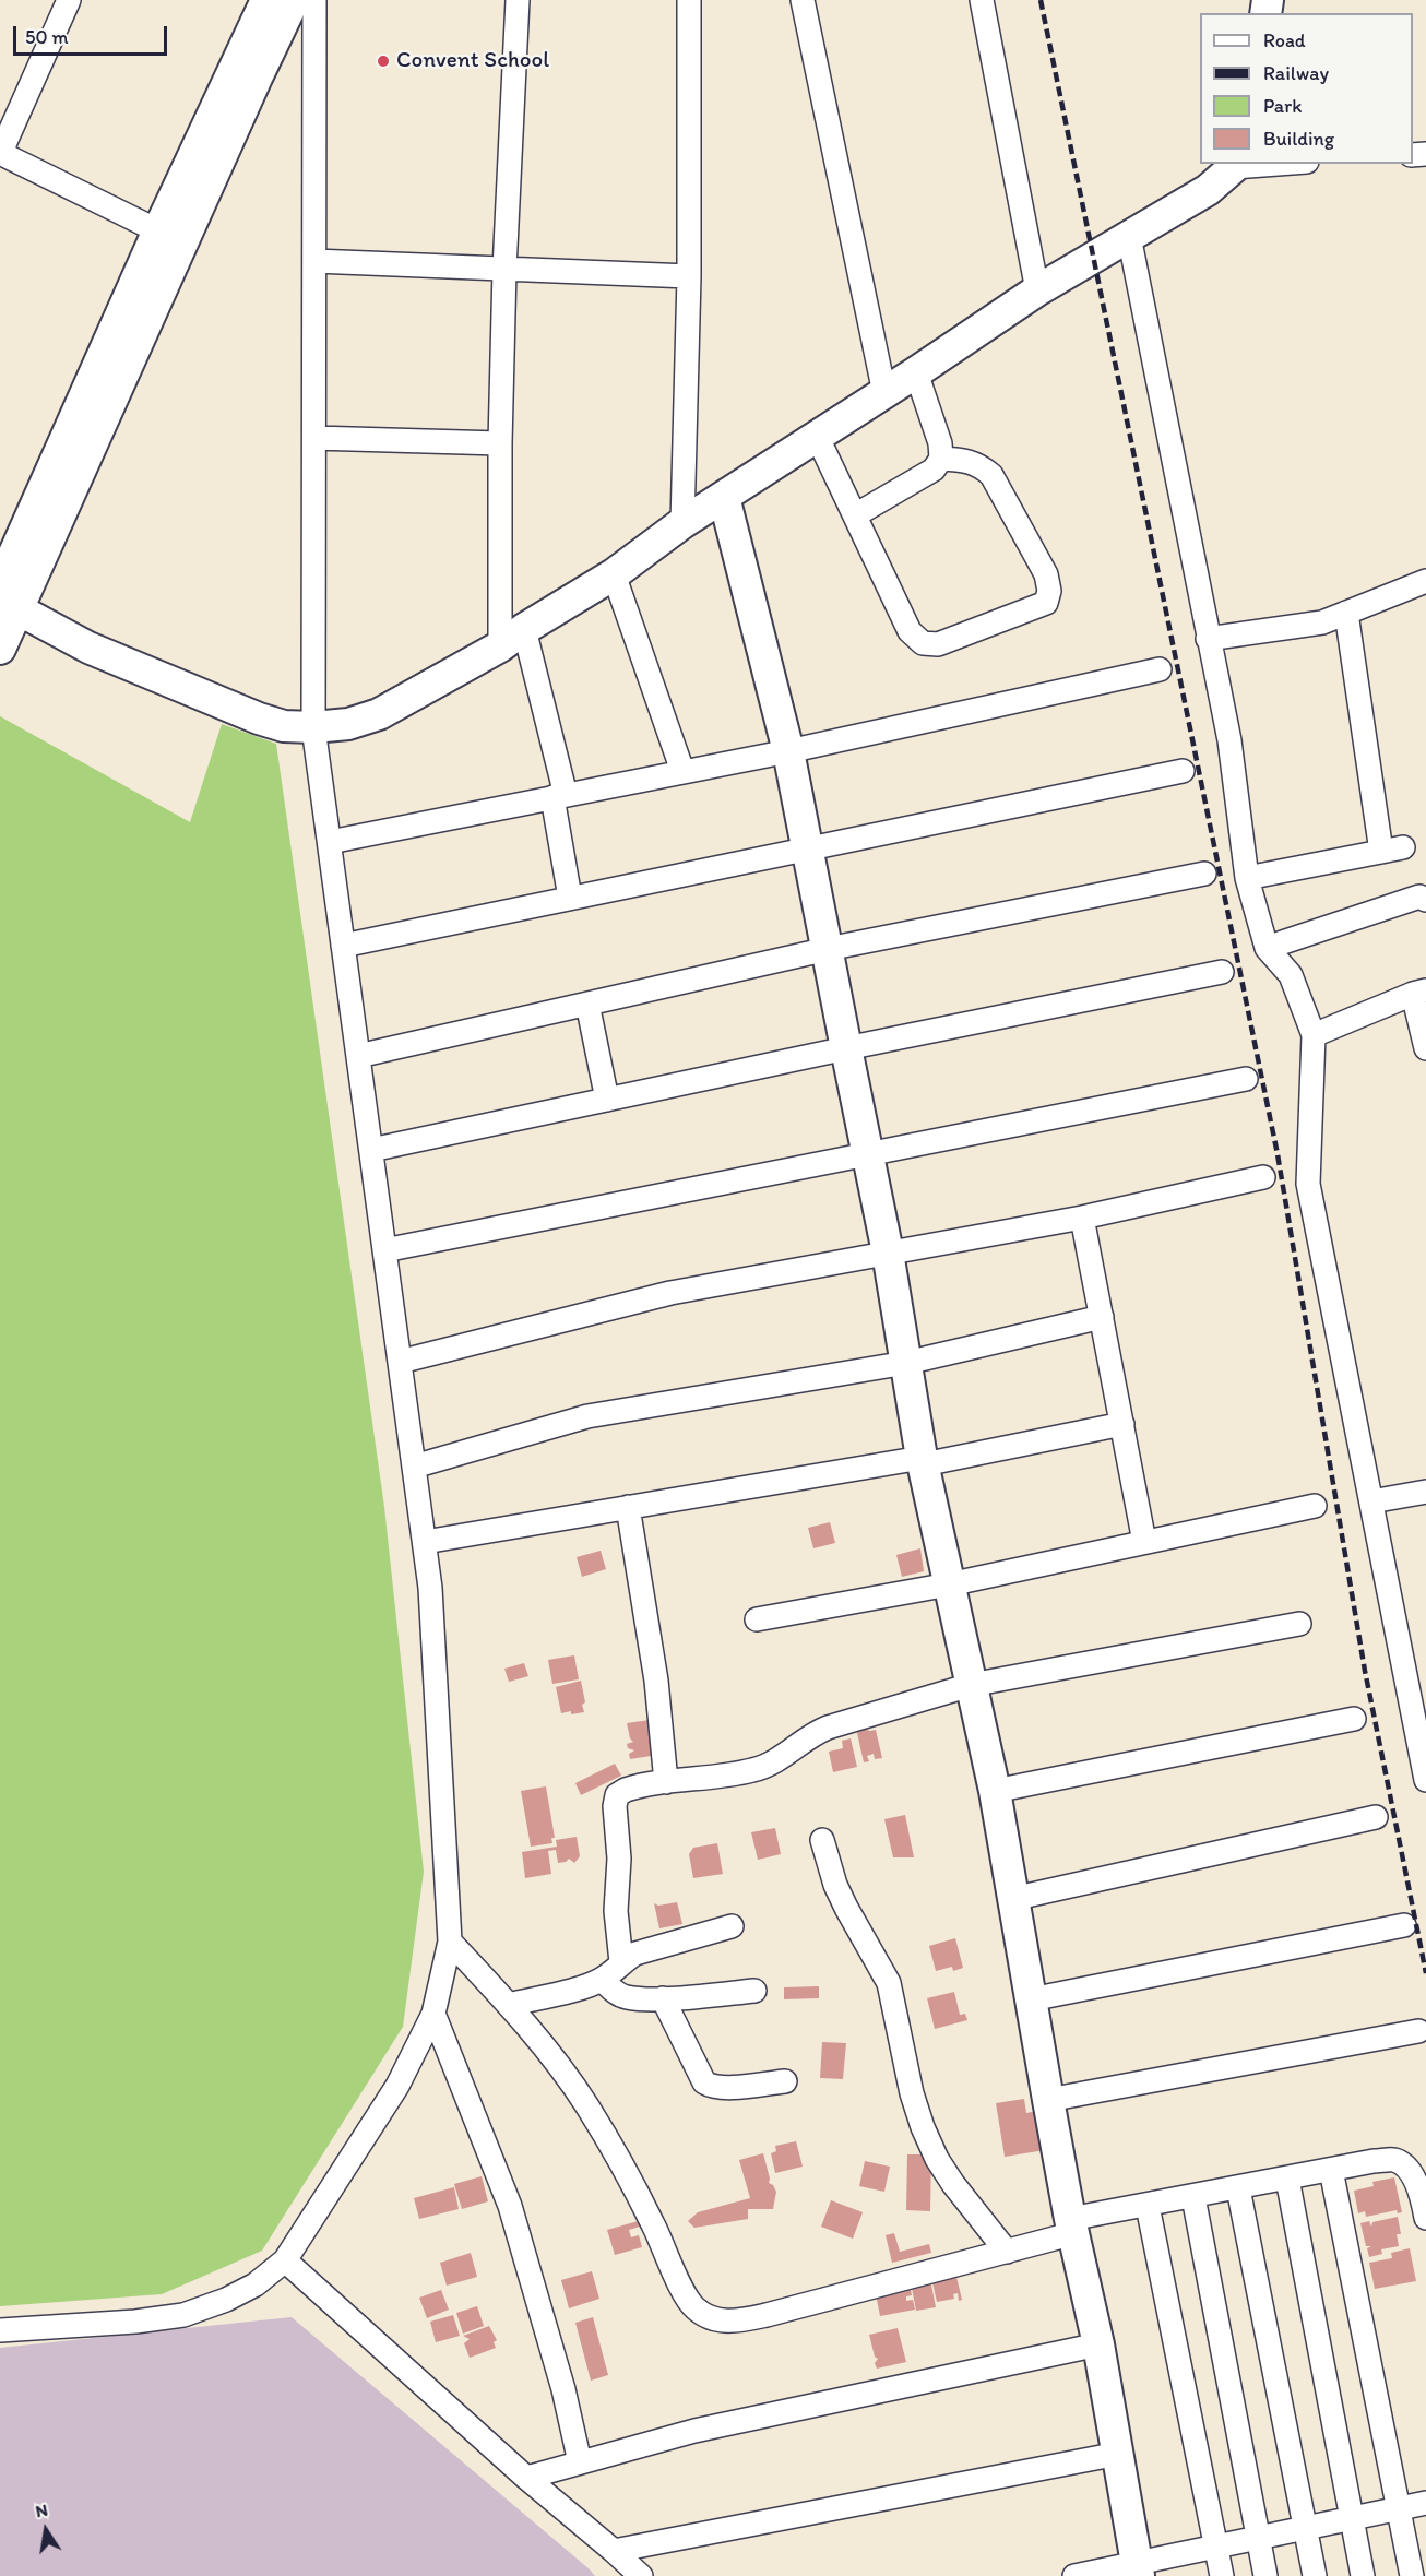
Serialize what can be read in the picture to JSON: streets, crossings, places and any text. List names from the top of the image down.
{
  "places": ["Convent School"],
  "legend": [
    "Road",
    "Railway",
    "Park",
    "Building"
  ],
  "scale_bar": "50 m",
  "north": "top"
}
